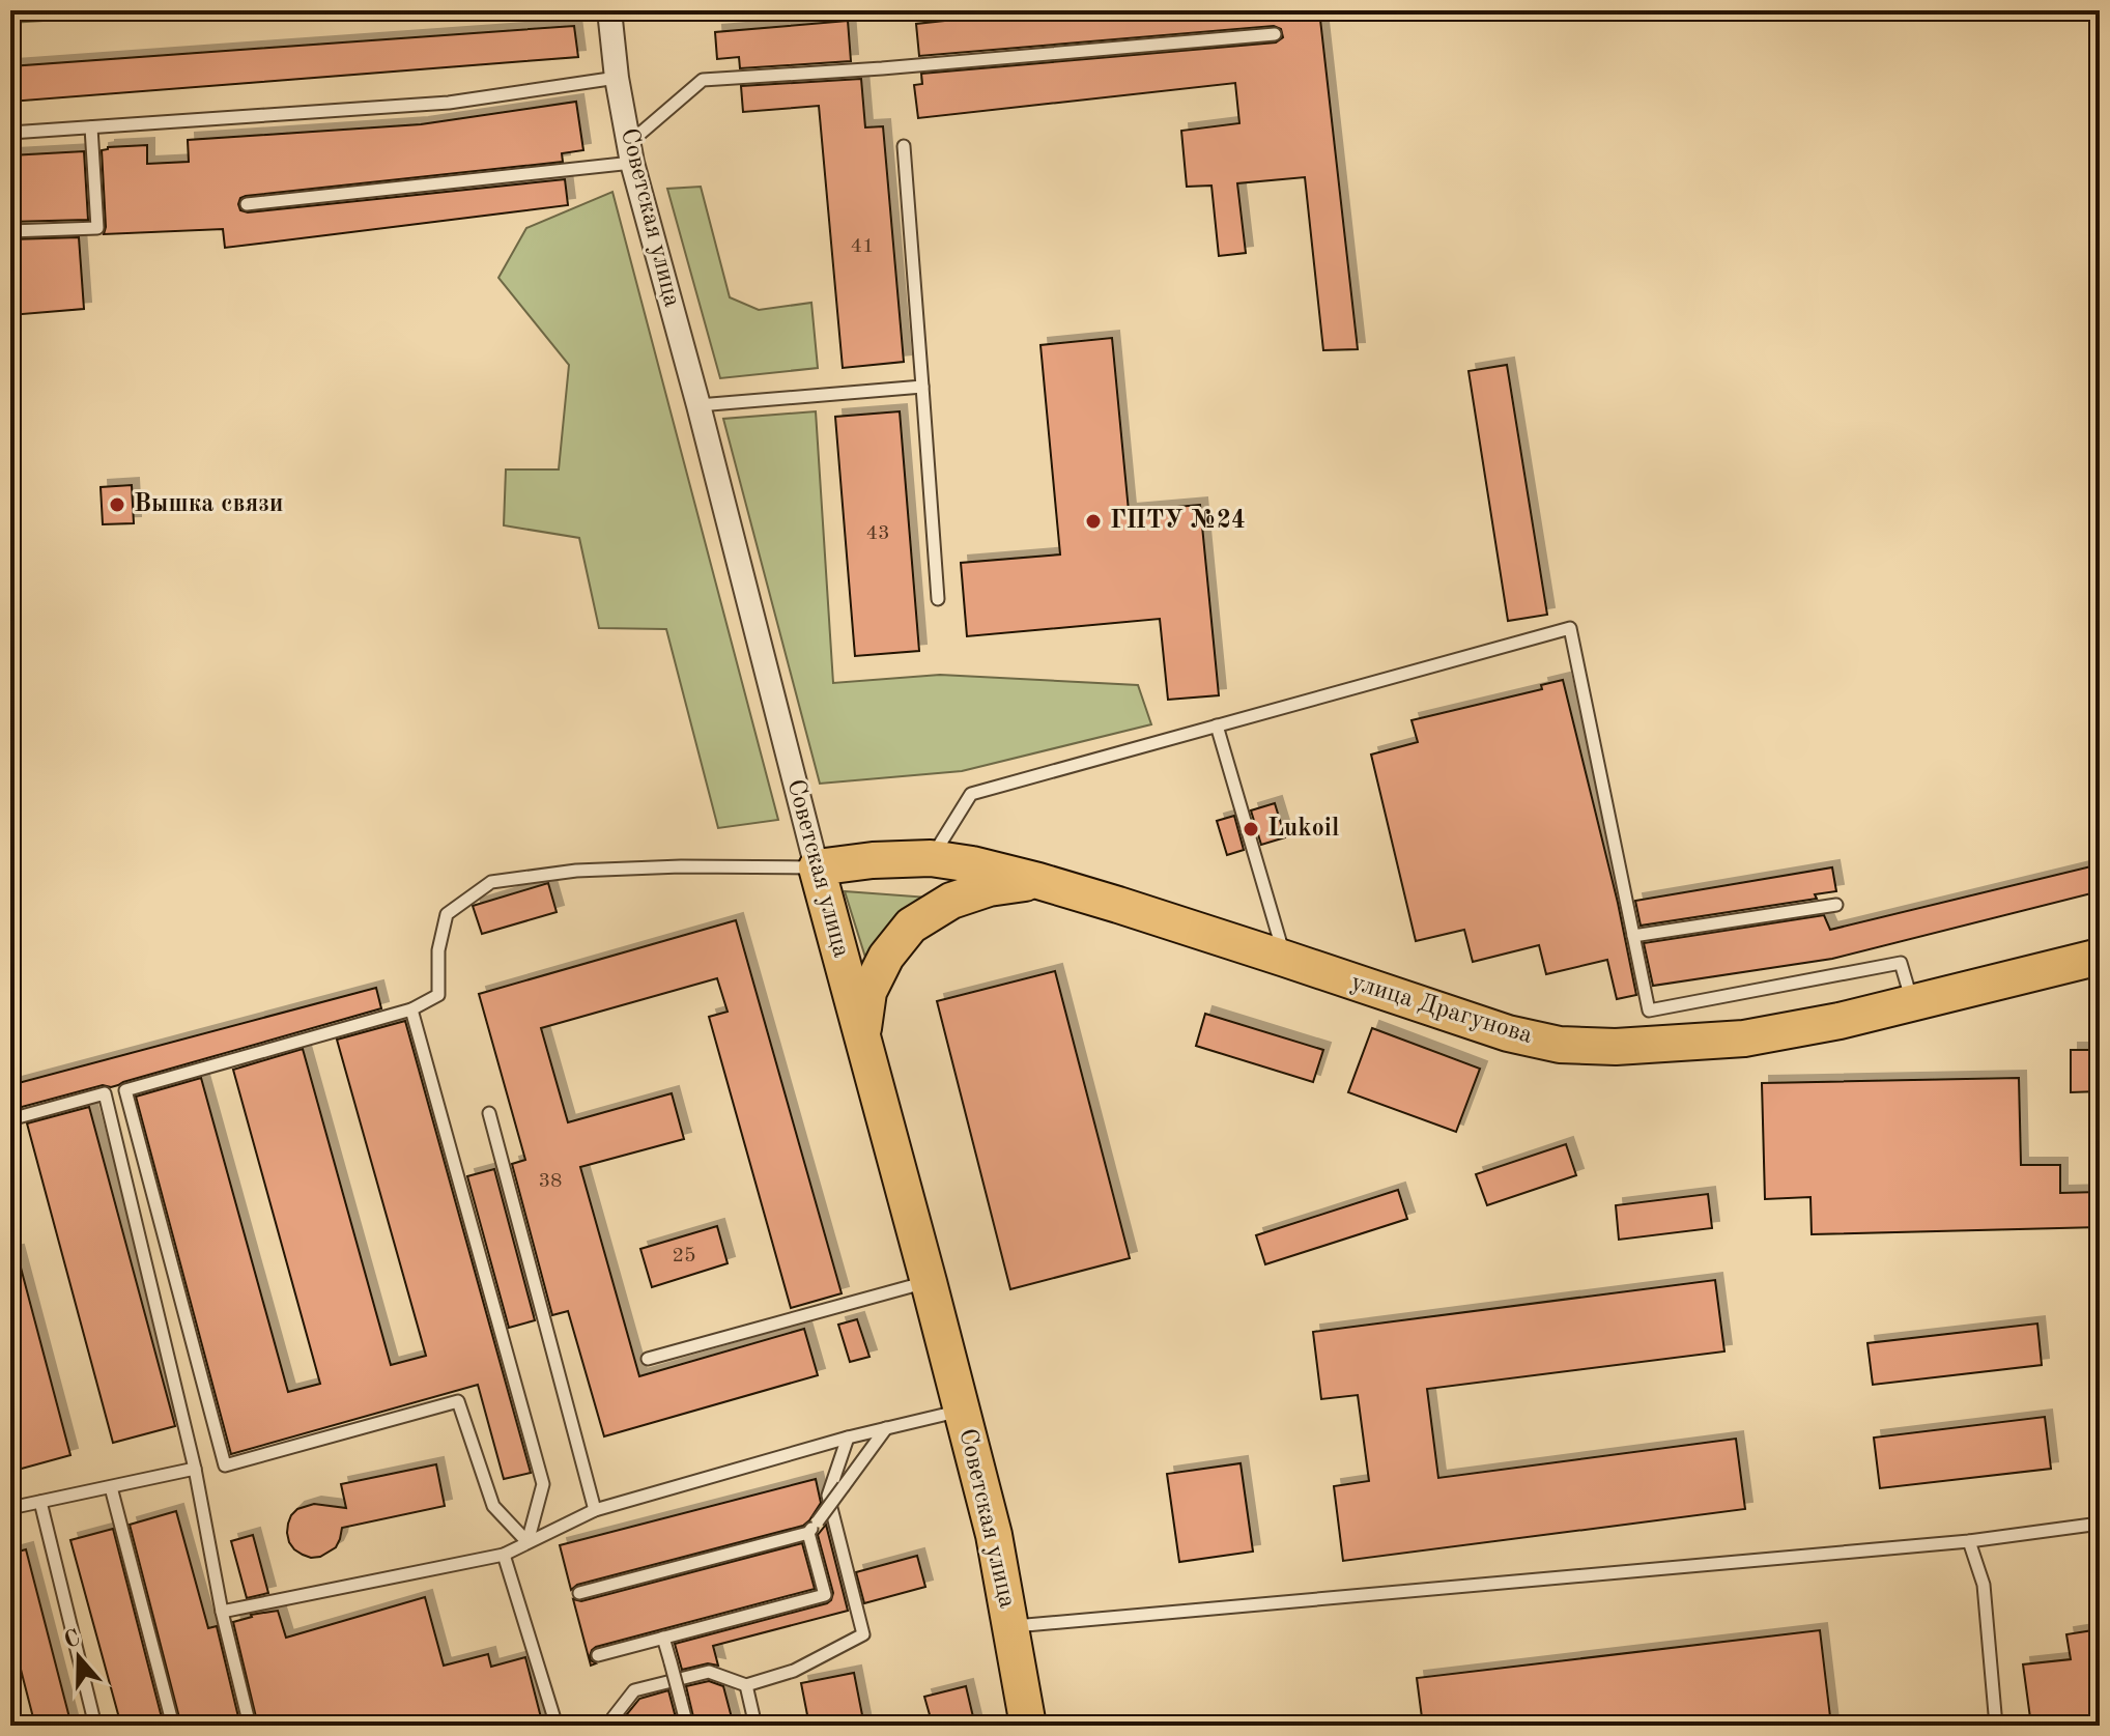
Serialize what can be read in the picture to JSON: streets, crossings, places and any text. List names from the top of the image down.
{
  "streets": {
    "main road": ["Советская улица", "улица Драгунова"]
  },
  "crossings": [
    ["Советская улица", "улица Драгунова"]
  ],
  "places": ["Вышка связи", "ГПТУ №24", "Lukoil"],
  "house_numbers": [
    "41",
    "43",
    "38",
    "25"
  ],
  "north": "top"
}
